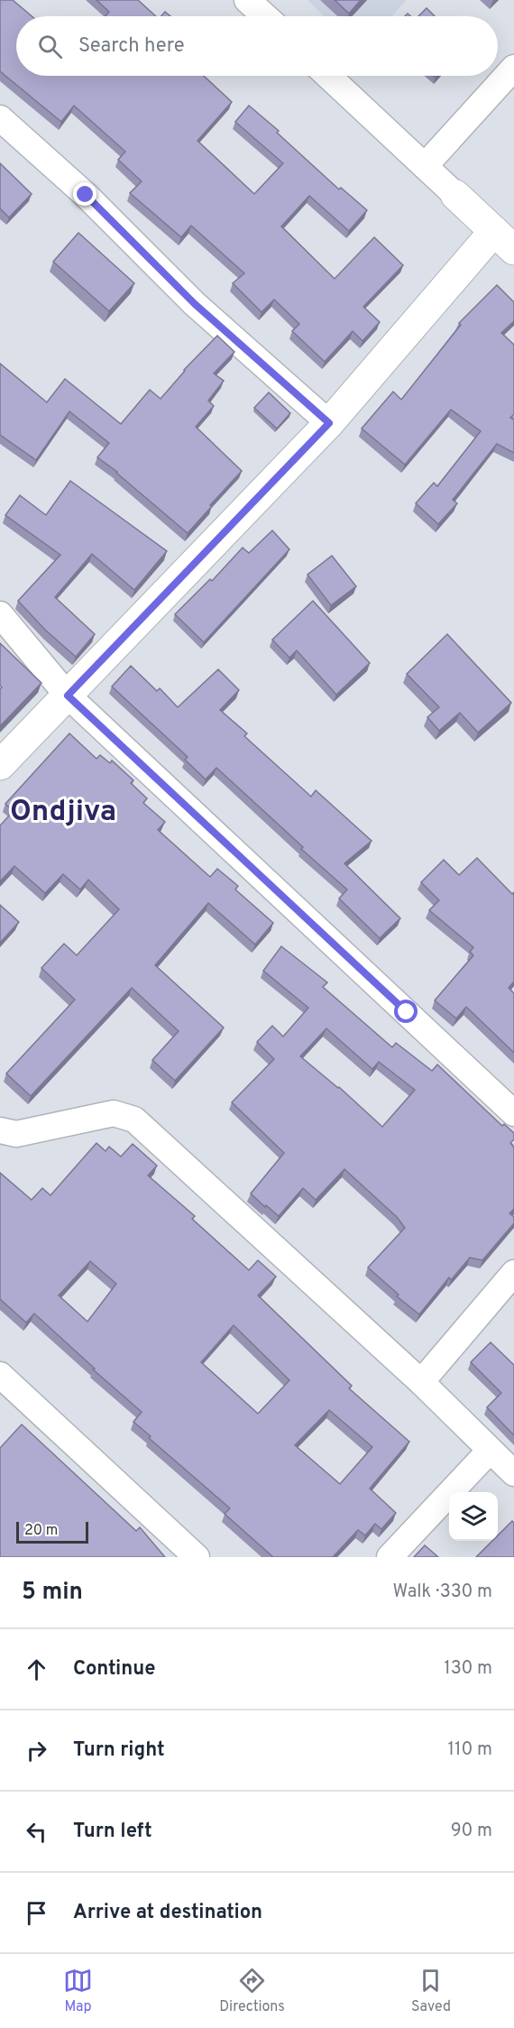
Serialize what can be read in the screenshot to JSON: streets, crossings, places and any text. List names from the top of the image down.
{
  "districts": ["Ondjiva"],
  "scale_bar": "20 m",
  "page": {
    "search": "Search here",
    "scale": "20 m",
    "heading": ["5 min", "Walk · 330 m"],
    "list": [
      ["Continue", "130 m"],
      ["Turn right", "110 m"],
      ["Turn left", "90 m"],
      "Arrive at destination"
    ],
    "nav": ["Map", "Directions", "Saved"]
  }
}
